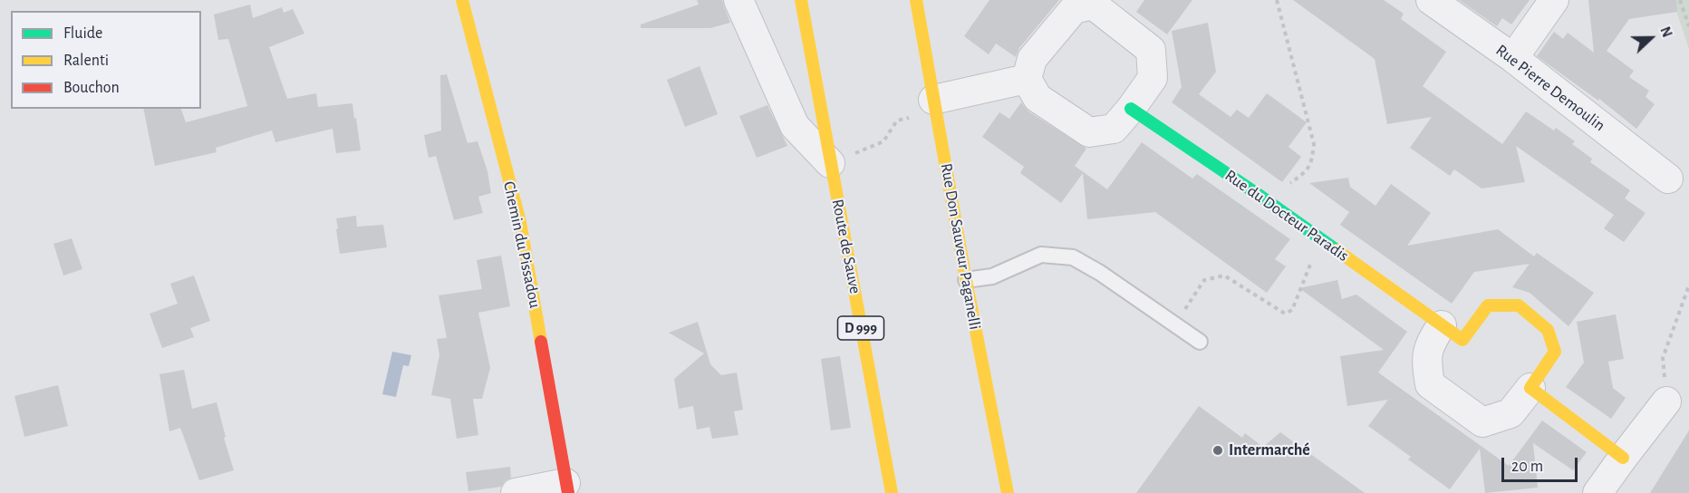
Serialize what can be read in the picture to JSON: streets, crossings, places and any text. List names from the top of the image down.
{
  "streets": {
    "street": [
      "Rue Pierre Demoulin",
      "Rue du Docteur Paradis",
      "Chemin du Pissadou",
      "Route de Sauve",
      "Rue Don Sauveur Paganelli",
      "D 999"
    ]
  },
  "places": ["Intermarché"],
  "legend": ["Fluide", "Ralenti", "Bouchon"],
  "scale_bar": "20 m",
  "north": "right"
}
